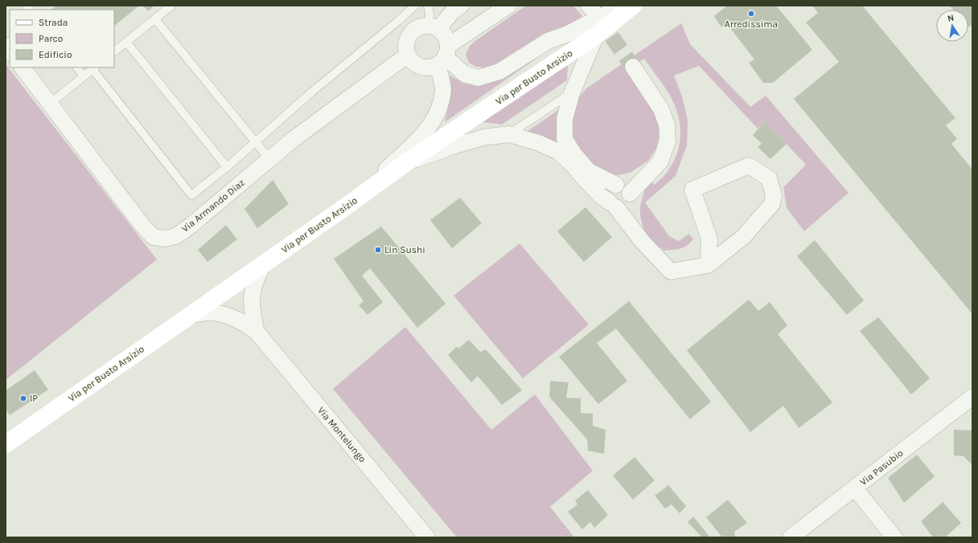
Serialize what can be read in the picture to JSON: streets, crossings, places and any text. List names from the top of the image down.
{
  "streets": {
    "main road": ["Via per Busto Arsizio"],
    "street": ["Via Armando Diaz", "Via Montelungo", "Via Pasubio"]
  },
  "crossings": [
    ["Via per Busto Arsizio", "Via Montelungo"]
  ],
  "places": ["Arredissima", "Lin Sushi", "IP"],
  "legend": ["Strada", "Parco", "Edificio"],
  "north": "top"
}
